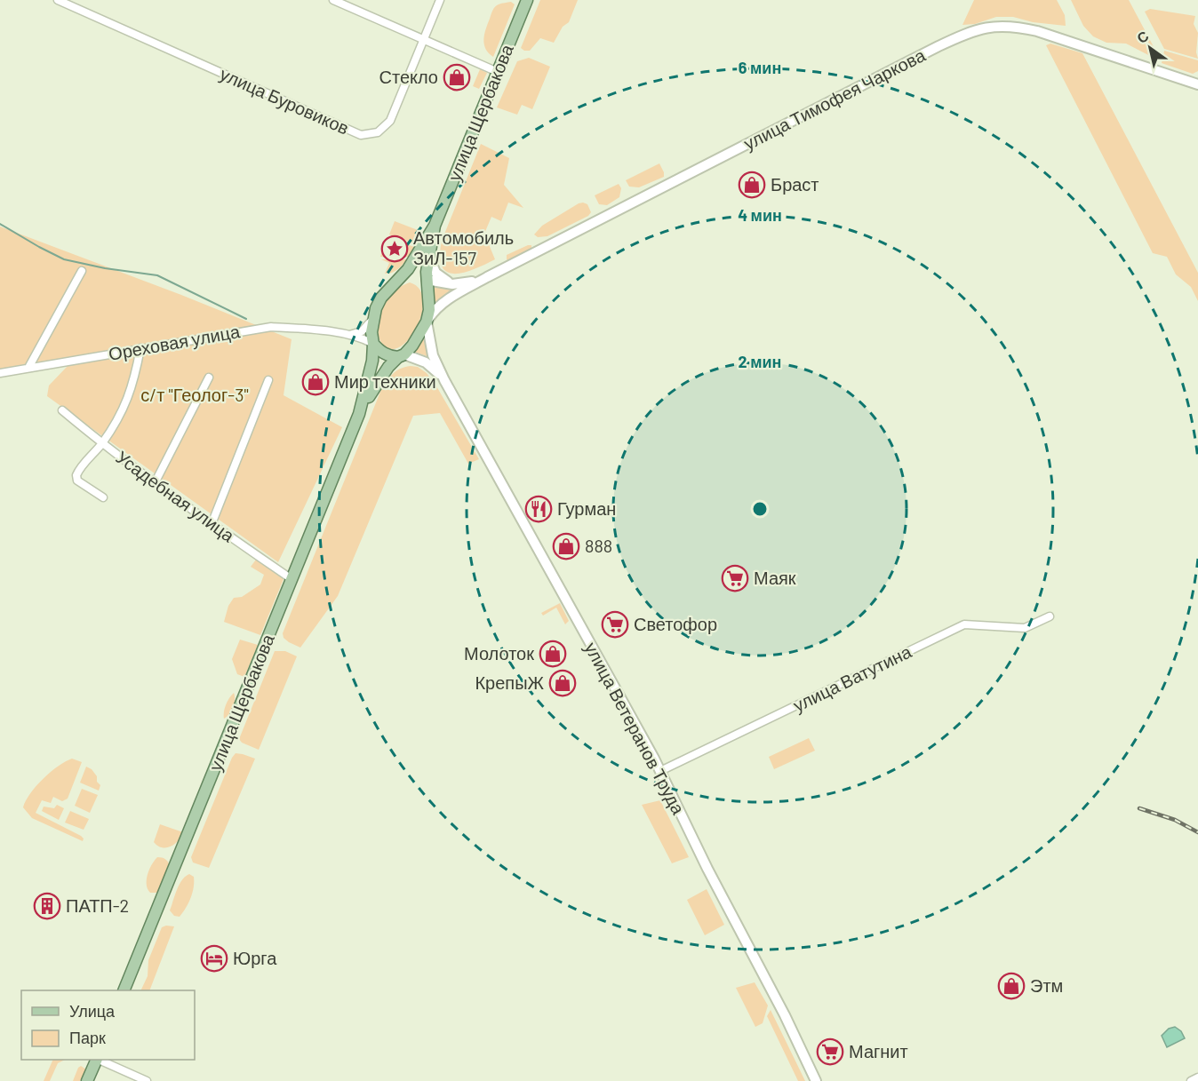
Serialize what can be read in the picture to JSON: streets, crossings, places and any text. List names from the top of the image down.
{
  "streets": {
    "main road": ["улица Тимофея Чаркова", "улица Щербакова", "улица Ветеранов Труда"],
    "street": [
      "улица Буровиков",
      "Ореховая улица",
      "Усадебная улица",
      "улица Ватутина"
    ]
  },
  "crossings": [
    ["улица Щербакова", "Усадебная улица"],
    ["улица Ватутина", "улица Ветеранов Труда"]
  ],
  "parks": ["с/т \"Геолог-3\""],
  "places": {
    "shop": [
      "Стекло",
      "Браст",
      "Мир техники",
      "888",
      "Молоток",
      "КрепыЖ",
      "Этм"
    ],
    "place": ["Автомобиль ЗиЛ-157"],
    "restaurant": ["Гурман"],
    "supermarket": ["Маяк", "Светофор", "Магнит"],
    "building": ["ПАТП-2"],
    "hotel": ["Юрга"]
  },
  "legend": ["Улица", "Парк"],
  "north": "top left",
  "rings": ["6 мин", "4 мин", "2 мин"]
}
